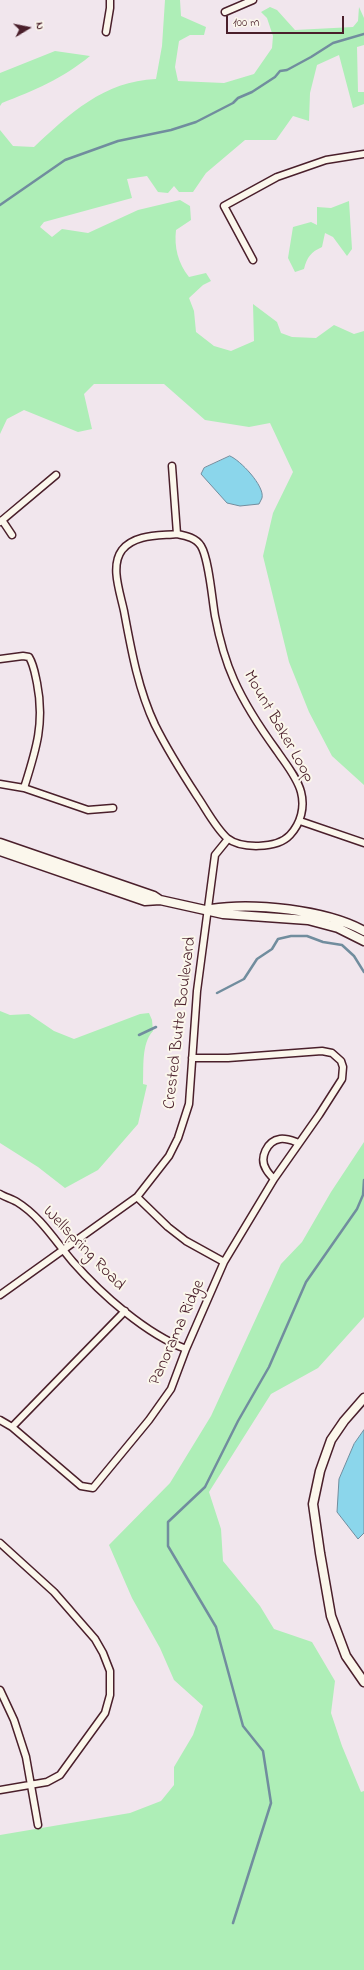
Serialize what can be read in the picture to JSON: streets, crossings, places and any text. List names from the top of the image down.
{
  "streets": {
    "street": [
      "Mount Baker Loop",
      "Crested Butte Boulevard",
      "Wellspring Road",
      "Panorama Ridge"
    ]
  },
  "crossings": [
    ["Crested Butte Boulevard", "Wellspring Road"],
    ["Crested Butte Boulevard", "Panorama Ridge"],
    ["Wellspring Road", "Panorama Ridge"]
  ],
  "scale_bar": "100 m",
  "north": "right"
}
